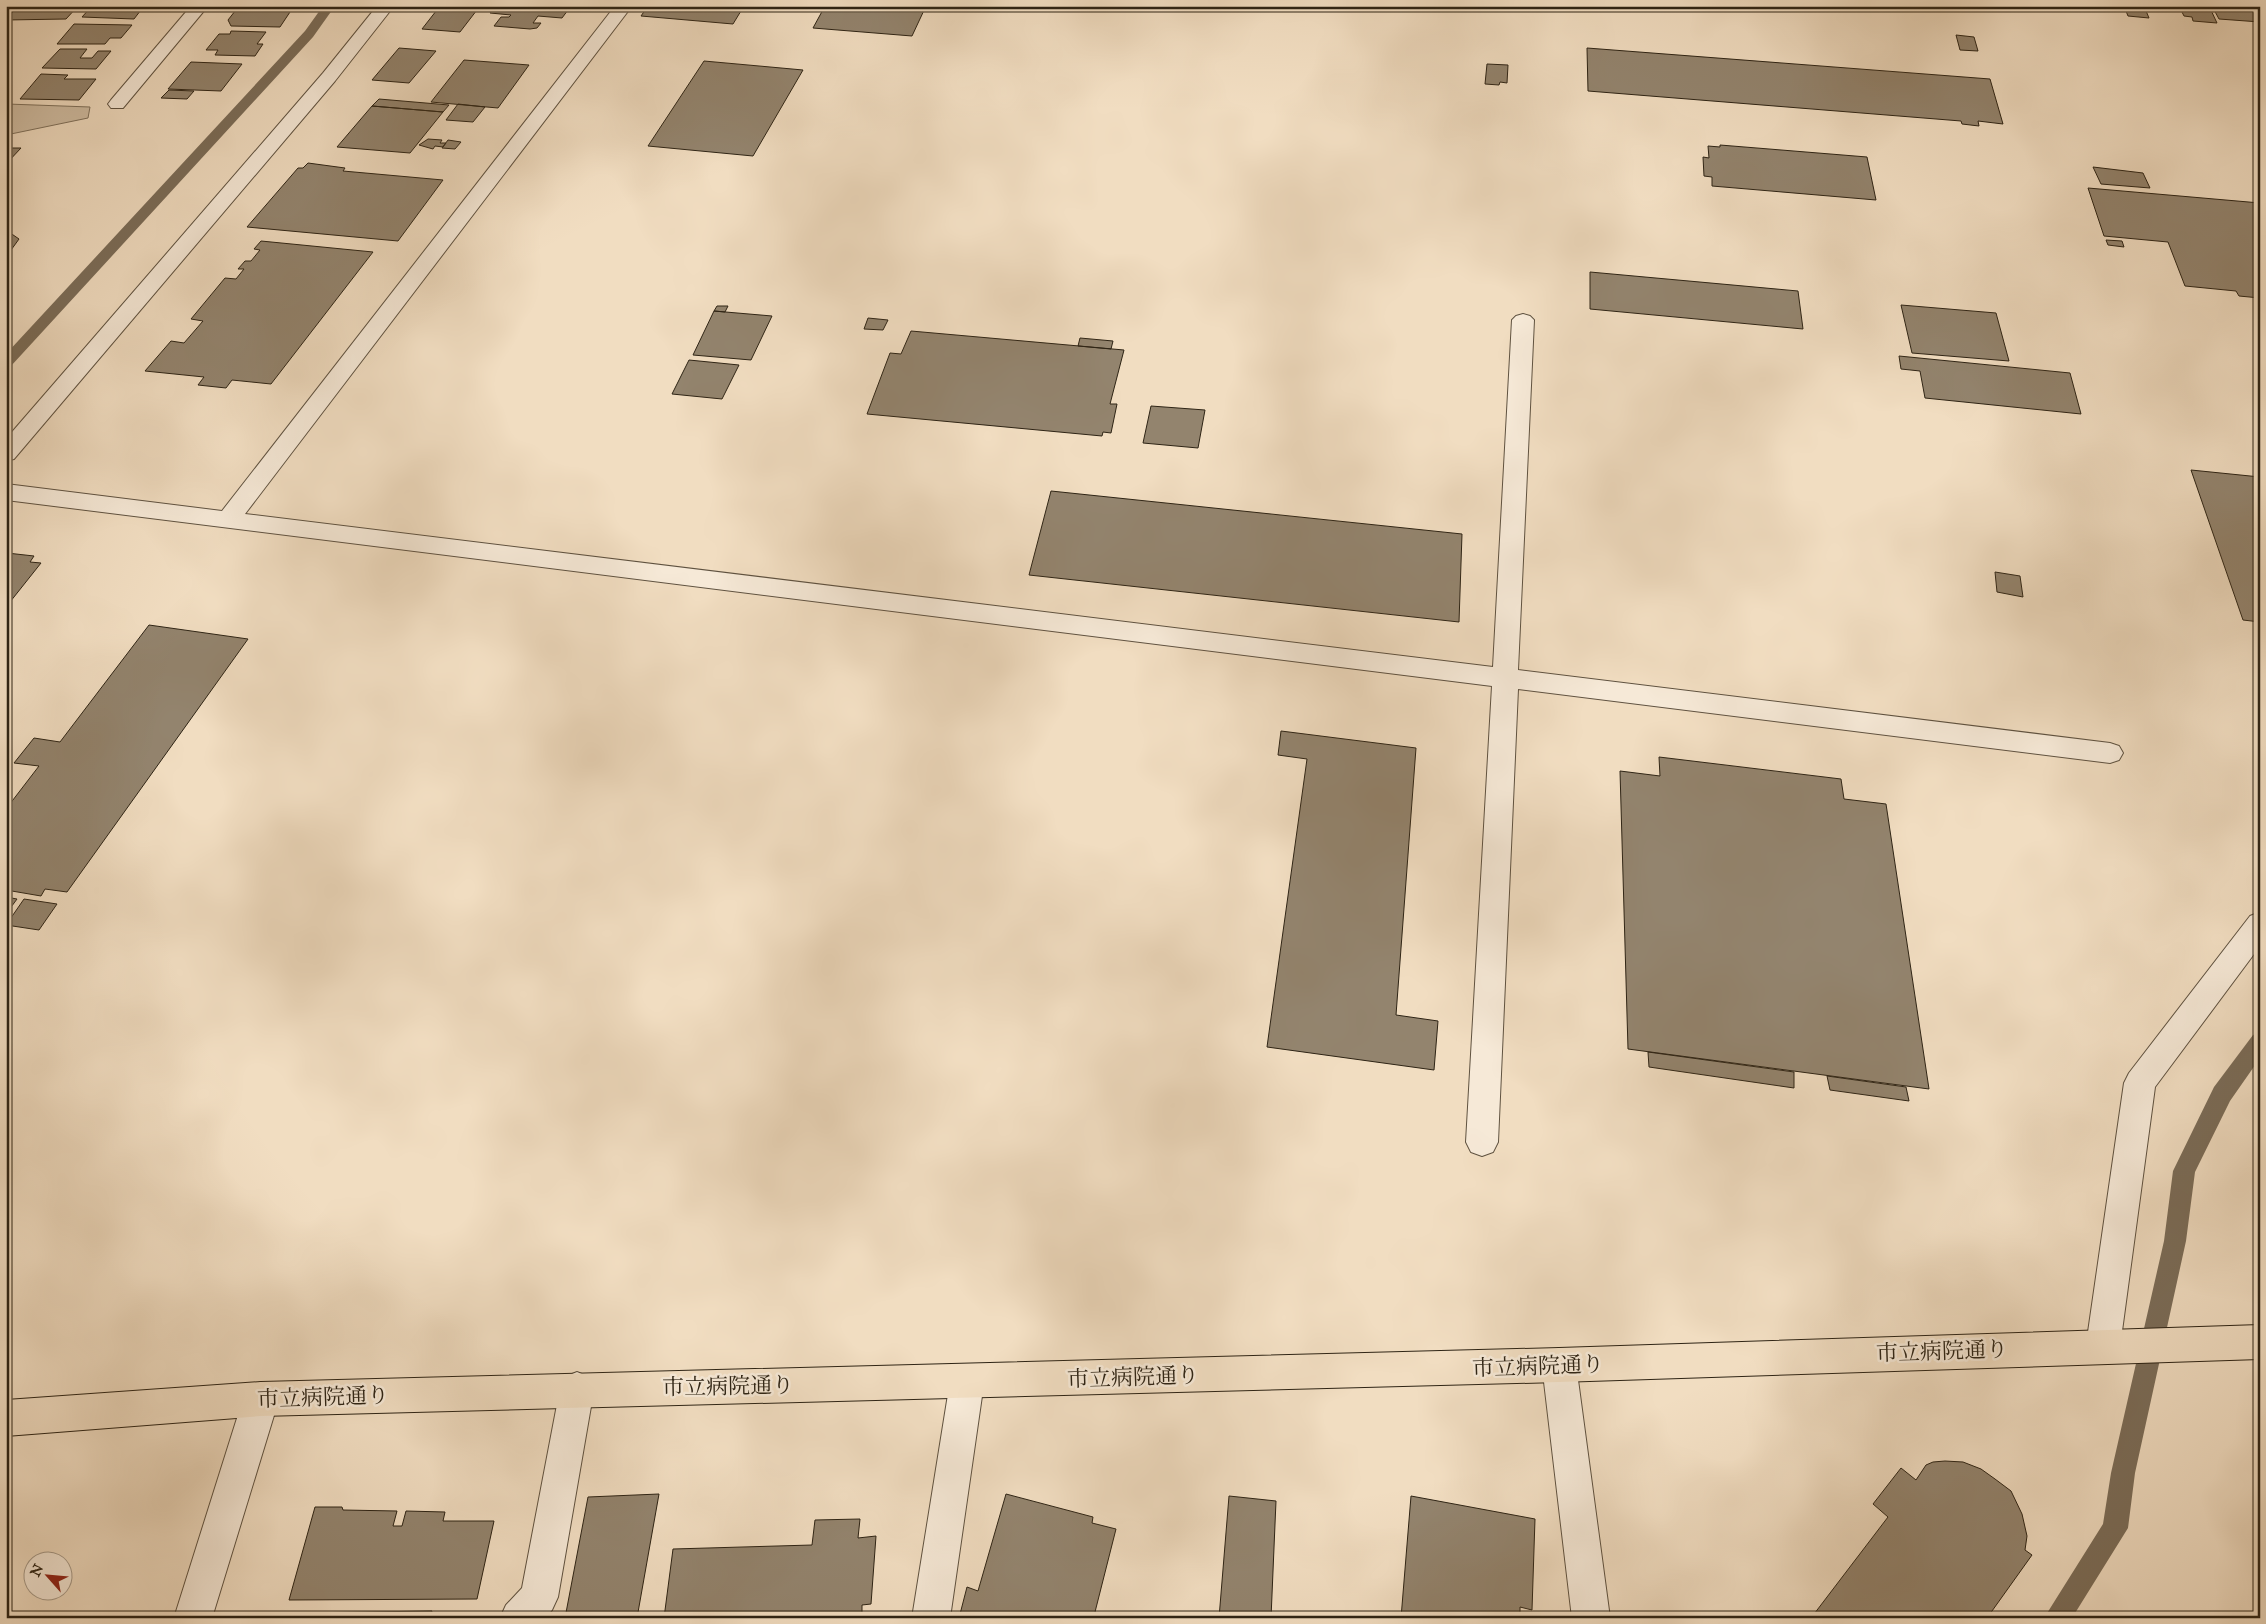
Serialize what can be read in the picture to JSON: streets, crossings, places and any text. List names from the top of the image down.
{
  "streets": {
    "main road": ["市立病院通り"]
  },
  "north": "top left"
}
